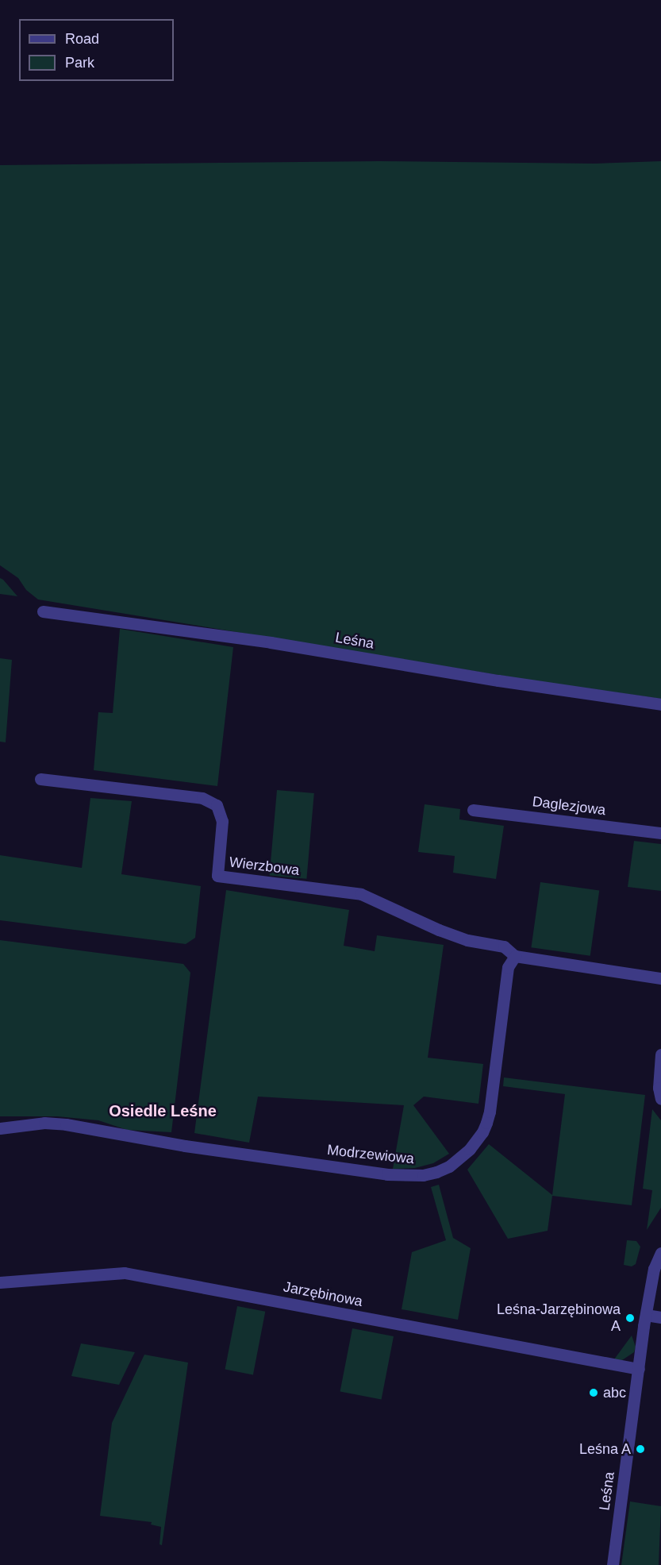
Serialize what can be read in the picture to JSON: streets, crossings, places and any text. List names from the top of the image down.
{
  "streets": {
    "street": [
      "Leśna",
      "Daglezjowa",
      "Wierzbowa",
      "Modrzewiowa",
      "Jarzębinowa"
    ]
  },
  "crossings": [
    ["Leśna", "Jarzębinowa"],
    ["Wierzbowa", "Modrzewiowa"]
  ],
  "districts": ["Osiedle Leśne"],
  "places": ["Leśna-Jarzębinowa A", "abc", "Leśna A"],
  "legend": ["Road", "Park"]
}
